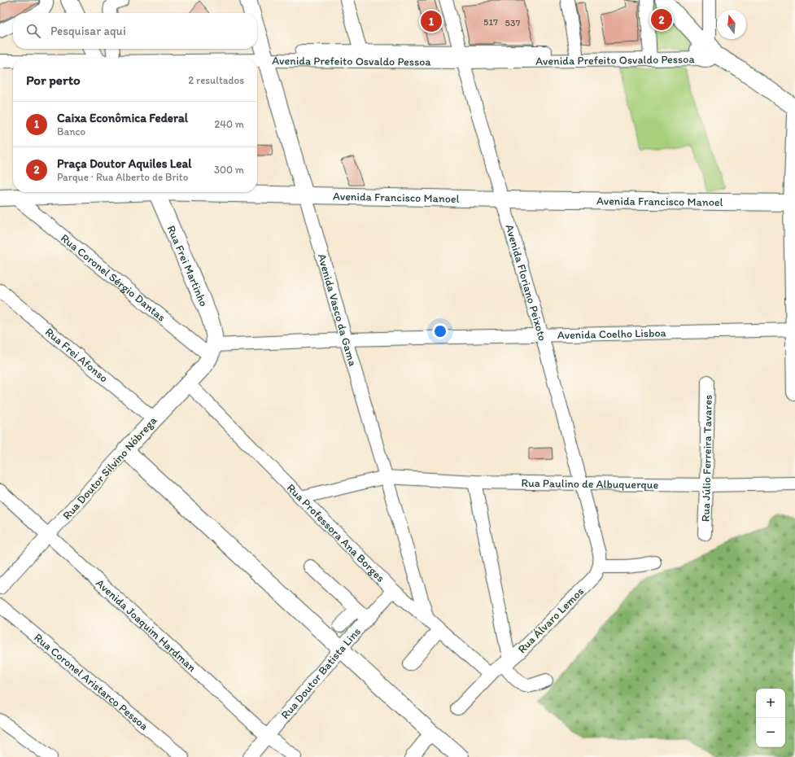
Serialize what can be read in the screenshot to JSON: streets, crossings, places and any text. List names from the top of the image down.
{
  "streets": {
    "main road": [
      "Avenida Francisco Manoel",
      "Rua Frei Martinho",
      "Avenida Vasco da Gama",
      "Rua Doutor Silvino Nóbrega"
    ],
    "street": [
      "Avenida Prefeito Osvaldo Pessoa",
      "Rua Coronel Sérgio Dantas",
      "Avenida Floriano Peixoto",
      "Avenida Coelho Lisboa",
      "Rua Frei Afonso",
      "Rua Júlio Ferreira Tavares",
      "Rua Paulino de Albuquerque",
      "Rua Professora Ana Borges",
      "Rua Álvaro Lemos",
      "Avenida Joaquim Hardman",
      "Rua Doutor Batista Lins",
      "Rua Coronel Aristarco Pessoa"
    ]
  },
  "crossings": [
    ["Avenida Prefeito Osvaldo Pessoa", "Avenida Floriano Peixoto"],
    ["Avenida Prefeito Osvaldo Pessoa", "Avenida Vasco da Gama"],
    ["Avenida Francisco Manoel", "Rua Coronel Sérgio Dantas"],
    ["Avenida Francisco Manoel", "Avenida Floriano Peixoto"],
    ["Avenida Francisco Manoel", "Avenida Vasco da Gama"],
    ["Rua Frei Martinho", "Rua Coronel Sérgio Dantas"],
    ["Rua Frei Martinho", "Avenida Coelho Lisboa"],
    ["Rua Frei Martinho", "Rua Doutor Silvino Nóbrega"],
    ["Rua Coronel Sérgio Dantas", "Avenida Coelho Lisboa"],
    ["Rua Coronel Sérgio Dantas", "Rua Doutor Silvino Nóbrega"],
    ["Avenida Floriano Peixoto", "Avenida Coelho Lisboa"],
    ["Avenida Floriano Peixoto", "Rua Paulino de Albuquerque"],
    ["Avenida Floriano Peixoto", "Rua Álvaro Lemos"],
    ["Avenida Vasco da Gama", "Avenida Coelho Lisboa"],
    ["Avenida Vasco da Gama", "Rua Paulino de Albuquerque"],
    ["Avenida Vasco da Gama", "Rua Professora Ana Borges"],
    ["Avenida Coelho Lisboa", "Rua Doutor Silvino Nóbrega"],
    ["Rua Frei Afonso", "Rua Doutor Silvino Nóbrega"],
    ["Rua Júlio Ferreira Tavares", "Rua Paulino de Albuquerque"],
    ["Rua Doutor Silvino Nóbrega", "Rua Professora Ana Borges"],
    ["Rua Doutor Silvino Nóbrega", "Avenida Joaquim Hardman"],
    ["Rua Paulino de Albuquerque", "Rua Professora Ana Borges"],
    ["Rua Professora Ana Borges", "Rua Álvaro Lemos"],
    ["Rua Professora Ana Borges", "Rua Doutor Batista Lins"],
    ["Avenida Joaquim Hardman", "Rua Doutor Batista Lins"]
  ],
  "house_numbers": ["517", "537"],
  "north": "top",
  "page": {
    "pins": ["2", "1"],
    "search": "Pesquisar aqui",
    "heading": ["Por perto", "2 resultados"],
    "list": [
      {
        "mark": "1",
        "name": "Caixa Econômica Federal",
        "note": "Banco",
        "value": "240 m"
      },
      {
        "mark": "2",
        "name": "Praça Doutor Aquiles Leal",
        "note": "Parque · Rua Alberto de Brito",
        "value": "300 m"
      }
    ],
    "map_buttons": ["+", "−"]
  }
}
